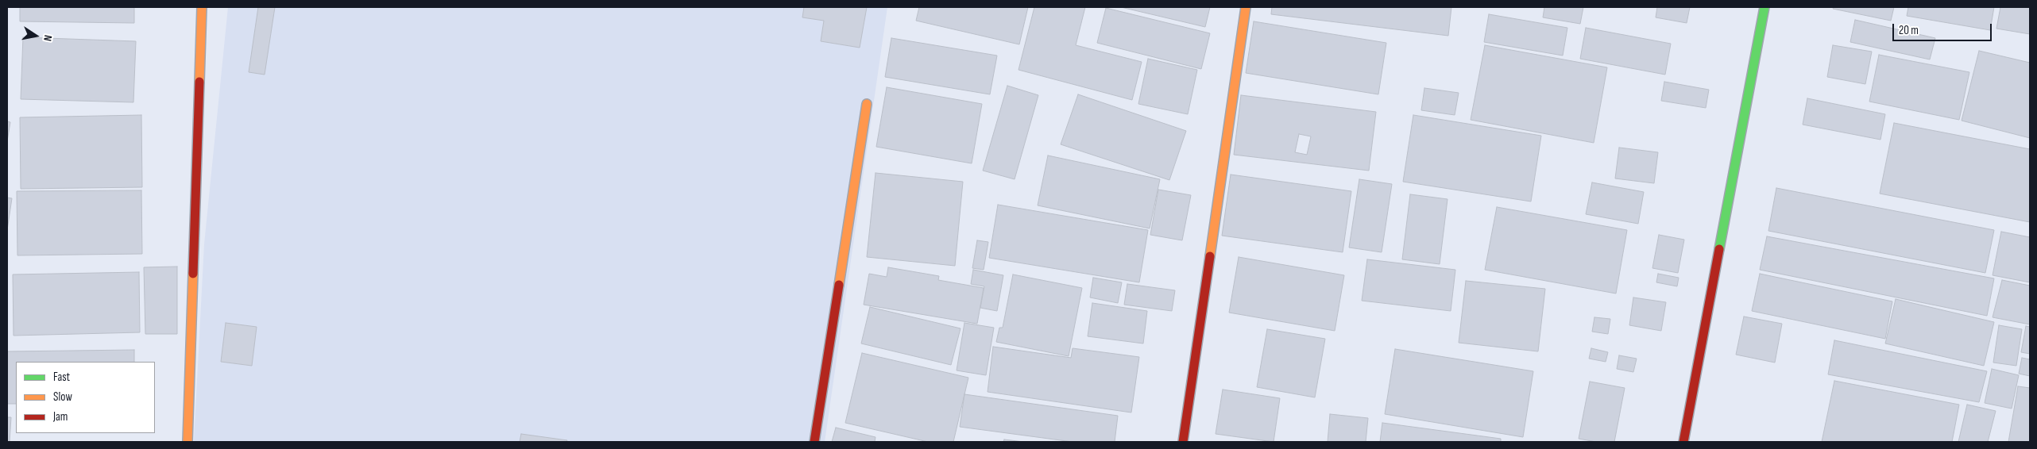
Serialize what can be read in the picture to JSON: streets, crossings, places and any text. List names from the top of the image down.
{
  "legend": ["Fast", "Slow", "Jam"],
  "scale_bar": "20 m",
  "north": "right"
}
